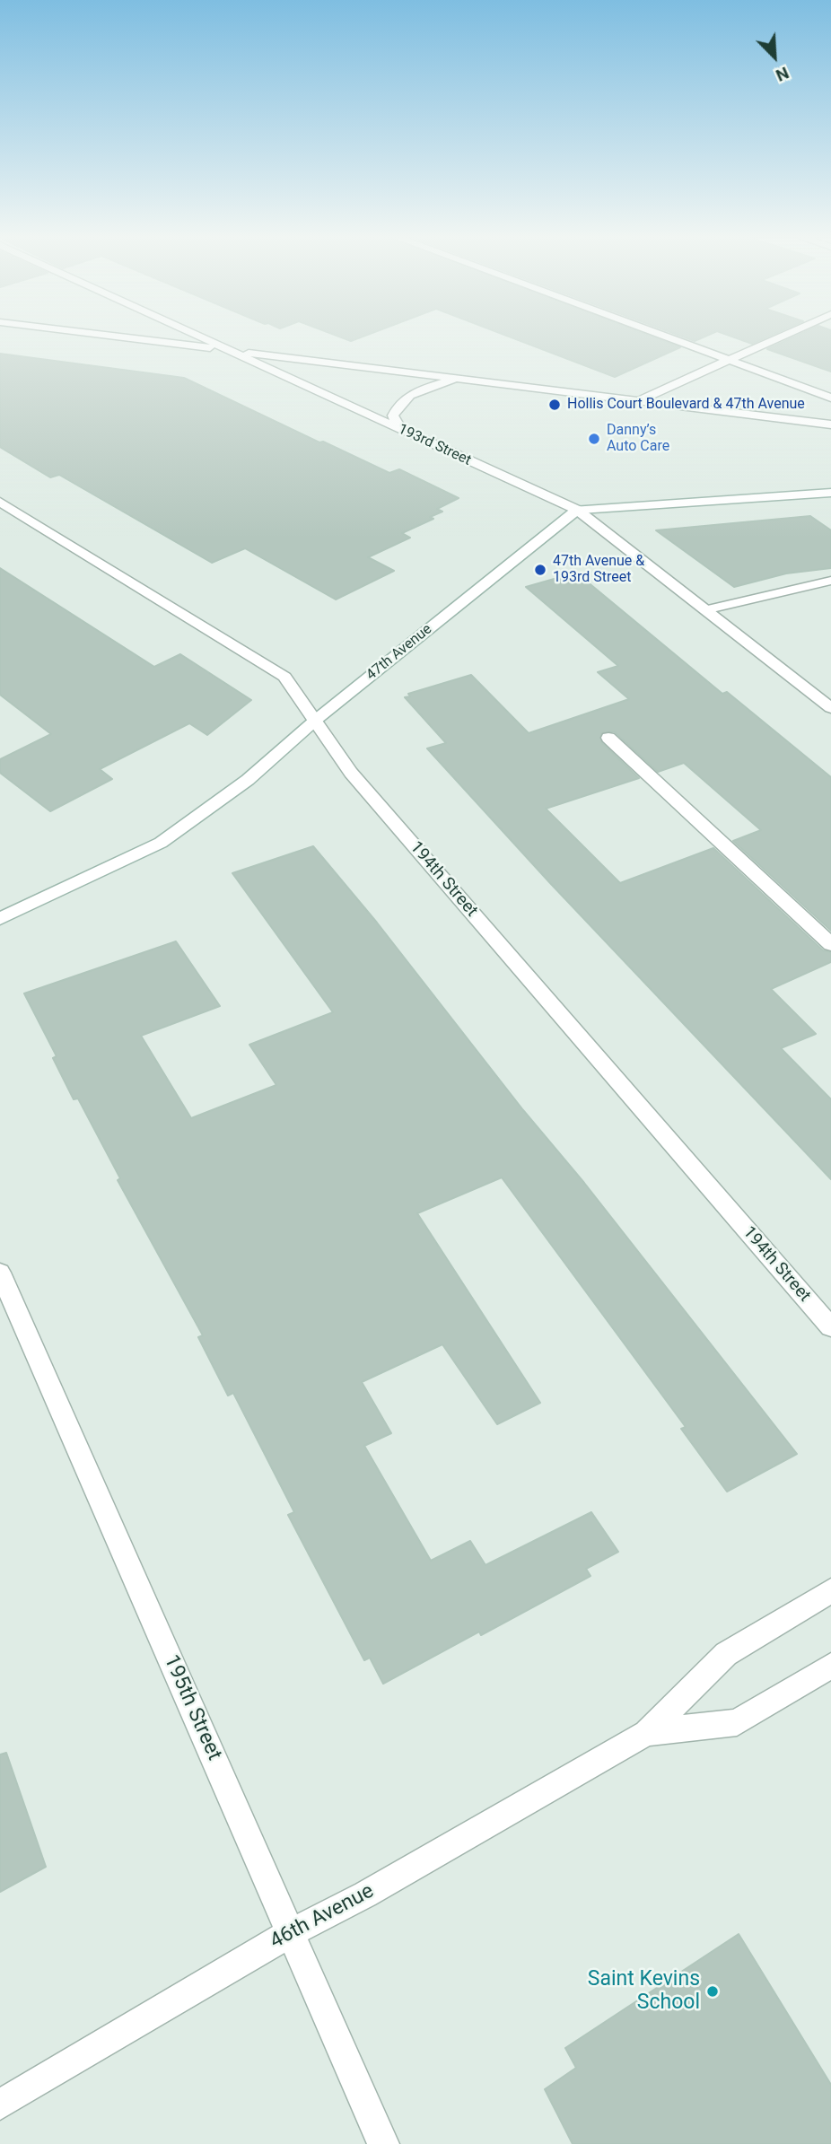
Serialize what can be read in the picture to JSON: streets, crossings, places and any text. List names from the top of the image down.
{
  "streets": {
    "street": [
      "193rd Street",
      "47th Avenue",
      "194th Street",
      "195th Street",
      "46th Avenue"
    ]
  },
  "crossings": [
    ["193rd Street", "47th Avenue"],
    ["47th Avenue", "194th Street"],
    ["195th Street", "46th Avenue"]
  ],
  "places": [
    "Hollis Court Boulevard & 47th Avenue",
    "Danny’s Auto Care",
    "47th Avenue & 193rd Street",
    "Saint Kevins School"
  ],
  "north": "bottom right"
}
